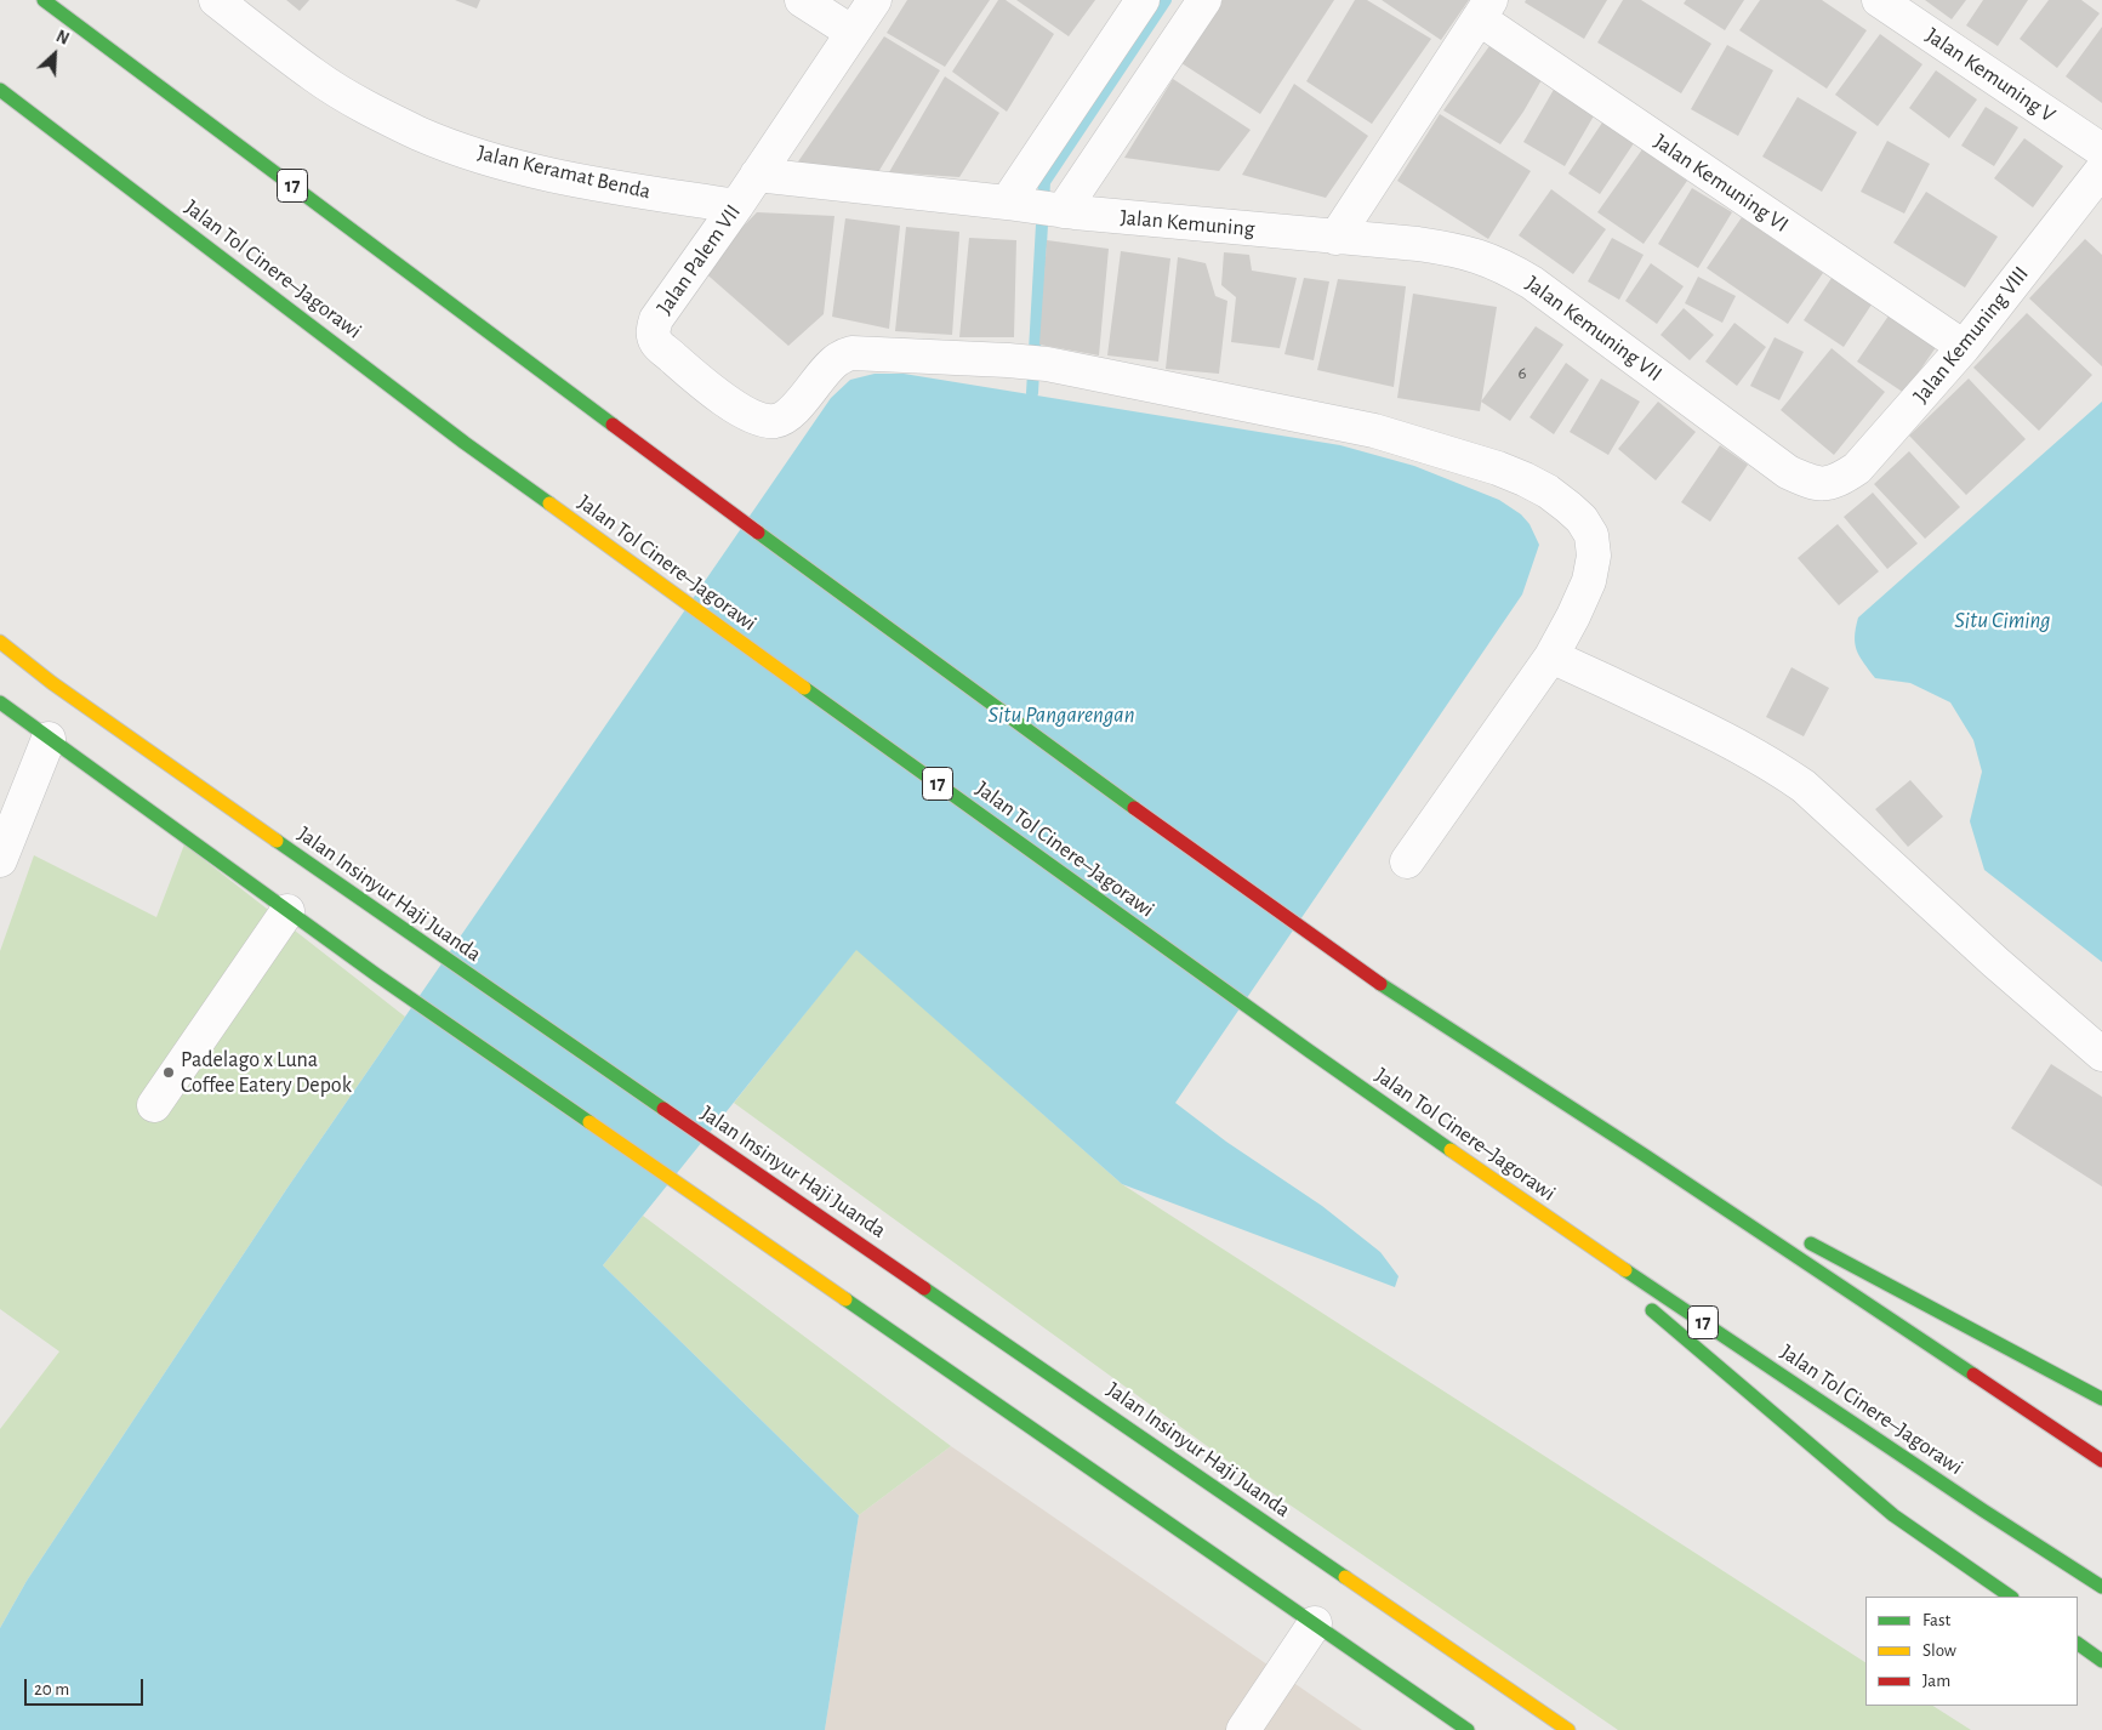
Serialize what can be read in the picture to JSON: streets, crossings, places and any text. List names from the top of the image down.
{
  "streets": {
    "highway": ["17", "Jalan Tol Cinere–Jagorawi", "Jalan Insinyur Haji Juanda"],
    "street": [
      "Jalan Kemuning V",
      "Jalan Keramat Benda",
      "Jalan Kemuning VI",
      "Jalan Kemuning",
      "Jalan Palem VII",
      "Jalan Kemuning VII",
      "Jalan Kemuning VIII"
    ]
  },
  "crossings": [
    ["Jalan Keramat Benda", "Jalan Palem VII"],
    ["Jalan Kemuning VI", "Jalan Kemuning VIII"],
    ["Jalan Kemuning", "Jalan Palem VII"],
    ["Jalan Kemuning", "Jalan Kemuning VII"],
    ["Jalan Kemuning VII", "Jalan Kemuning VIII"]
  ],
  "water": ["Situ Ciming", "Situ Pangarengan"],
  "places": ["Padelago x Luna Coffee Eatery Depok"],
  "house_numbers": ["6"],
  "legend": ["Fast", "Slow", "Jam"],
  "scale_bar": "20 m",
  "north": "top right"
}
